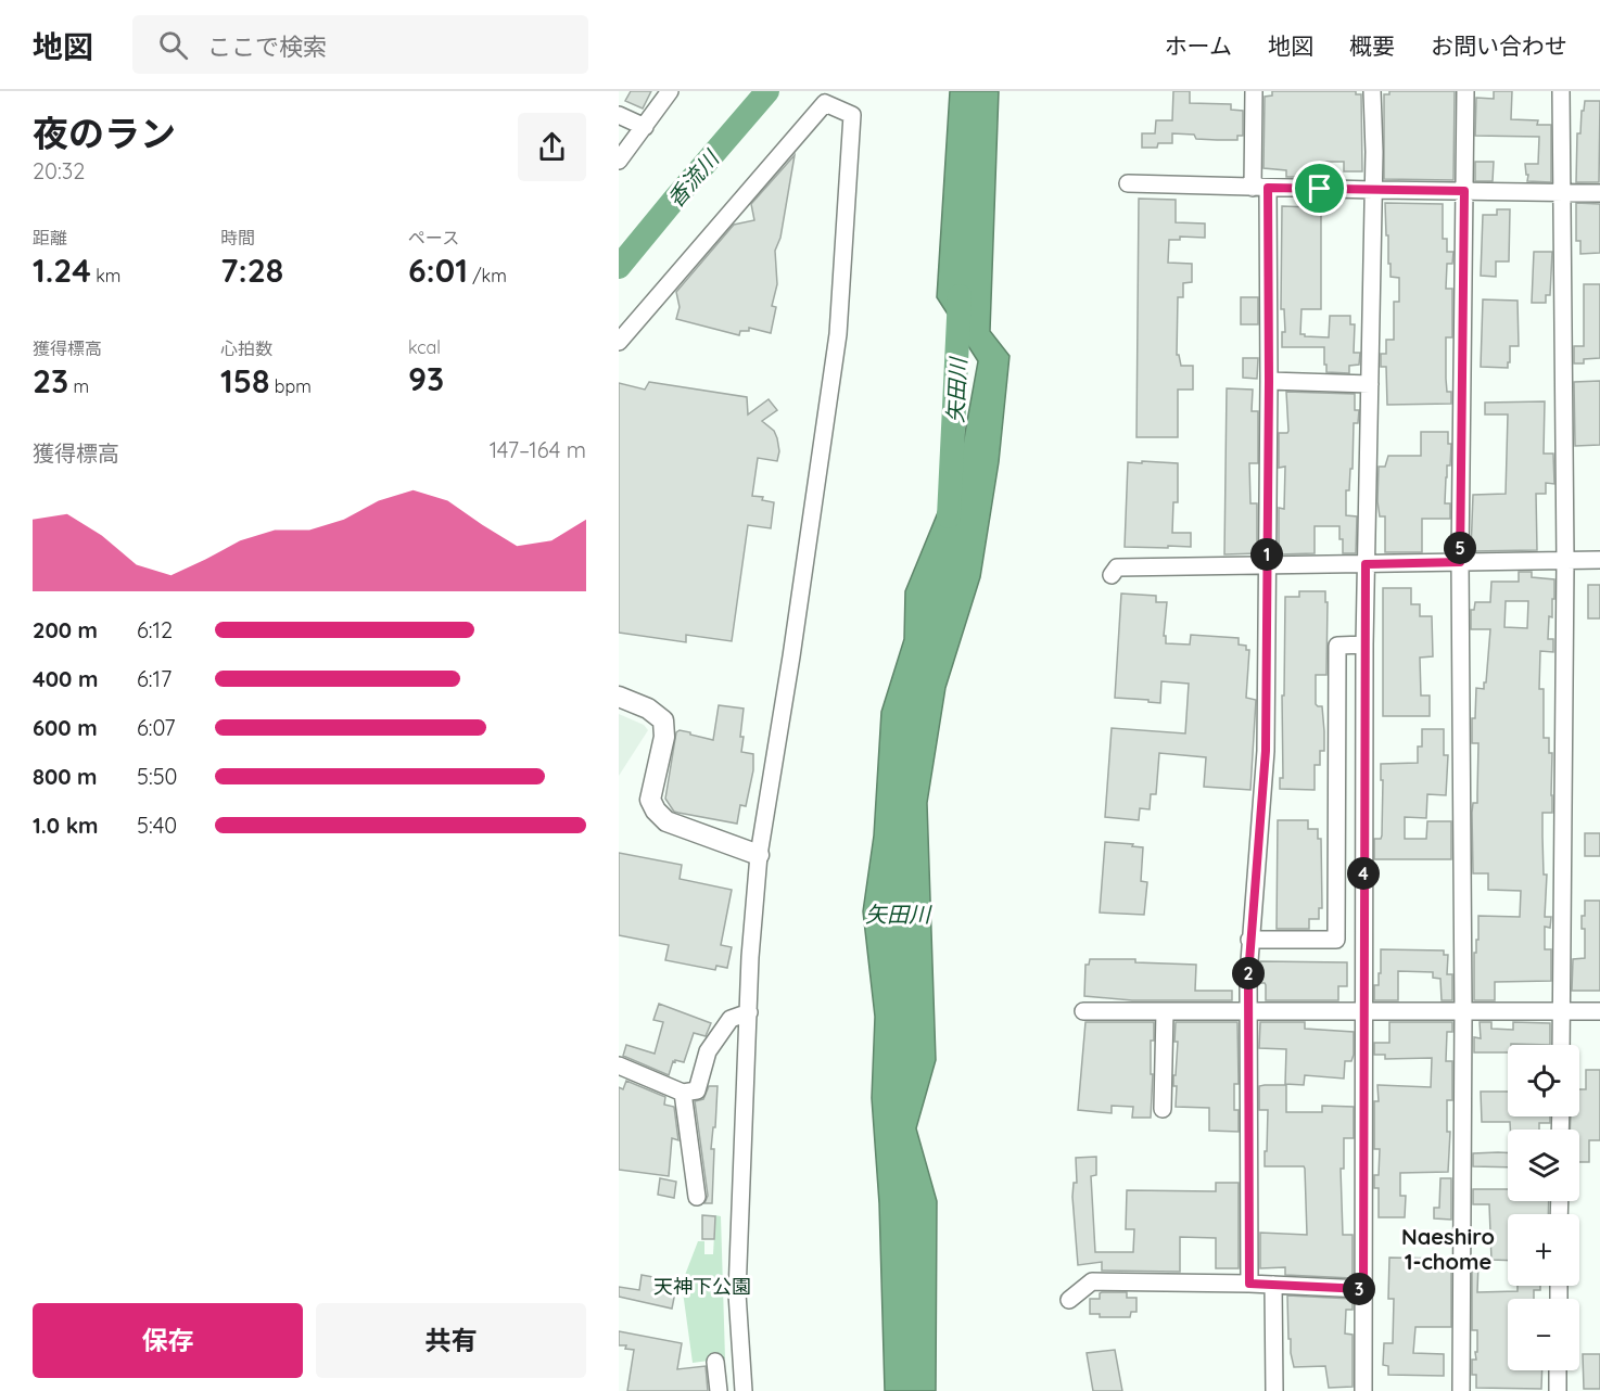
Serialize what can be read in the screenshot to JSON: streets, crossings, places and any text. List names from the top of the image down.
{
  "districts": ["Naeshiro 1-chome"],
  "water": ["香流川", "矢田川"],
  "parks": ["天神下公園"],
  "page": {
    "header": "地図",
    "search": "ここで検索",
    "nav": [
      "ホーム",
      "地図",
      "概要",
      "お問い合わせ"
    ],
    "heading": ["夜のラン", "20:32"],
    "stats": [
      ["距離", "1.24 km"],
      ["時間", "7:28"],
      ["ペース", "6:01 /km"],
      ["獲得標高", "23 m"],
      ["心拍数", "158 bpm"],
      ["kcal", "93"]
    ],
    "chart": ["獲得標高", "147–164 m"],
    "pins": [
      "5",
      "1",
      "4",
      "2",
      "3"
    ],
    "list": [
      {
        "name": "200 m",
        "note": "6:12"
      },
      {
        "name": "400 m",
        "note": "6:17"
      },
      {
        "name": "600 m",
        "note": "6:07"
      },
      {
        "name": "800 m",
        "note": "5:50"
      },
      {
        "name": "1.0 km",
        "note": "5:40"
      }
    ],
    "map_buttons": ["+", "−"],
    "buttons": ["保存", "共有"]
  }
}
